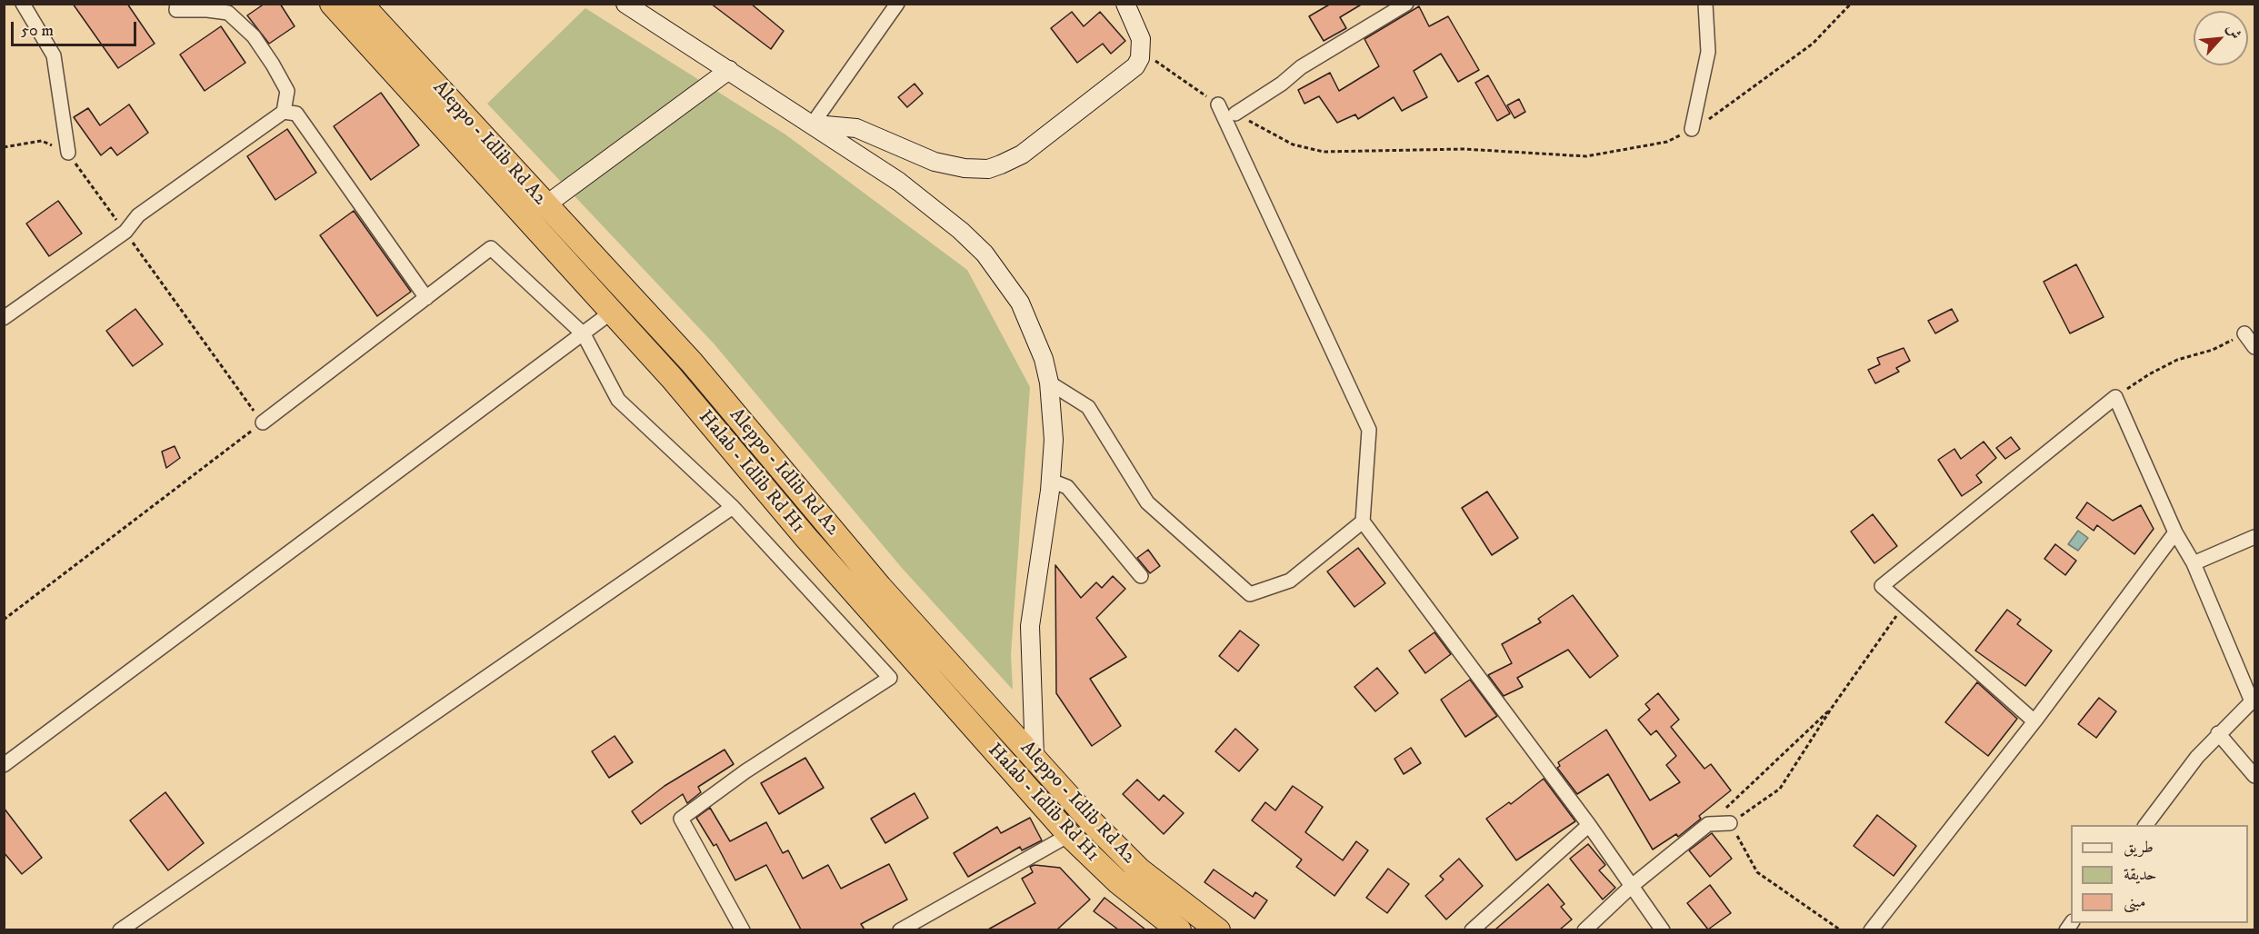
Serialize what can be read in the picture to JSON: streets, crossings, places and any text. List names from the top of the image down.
{
  "streets": {
    "highway": ["Aleppo - Idlib Rd A2", "Halab - Idlib Rd H1"]
  },
  "legend": ["طريق", "حديقة", "مبنى"],
  "scale_bar": "50 m",
  "north": "top right"
}
